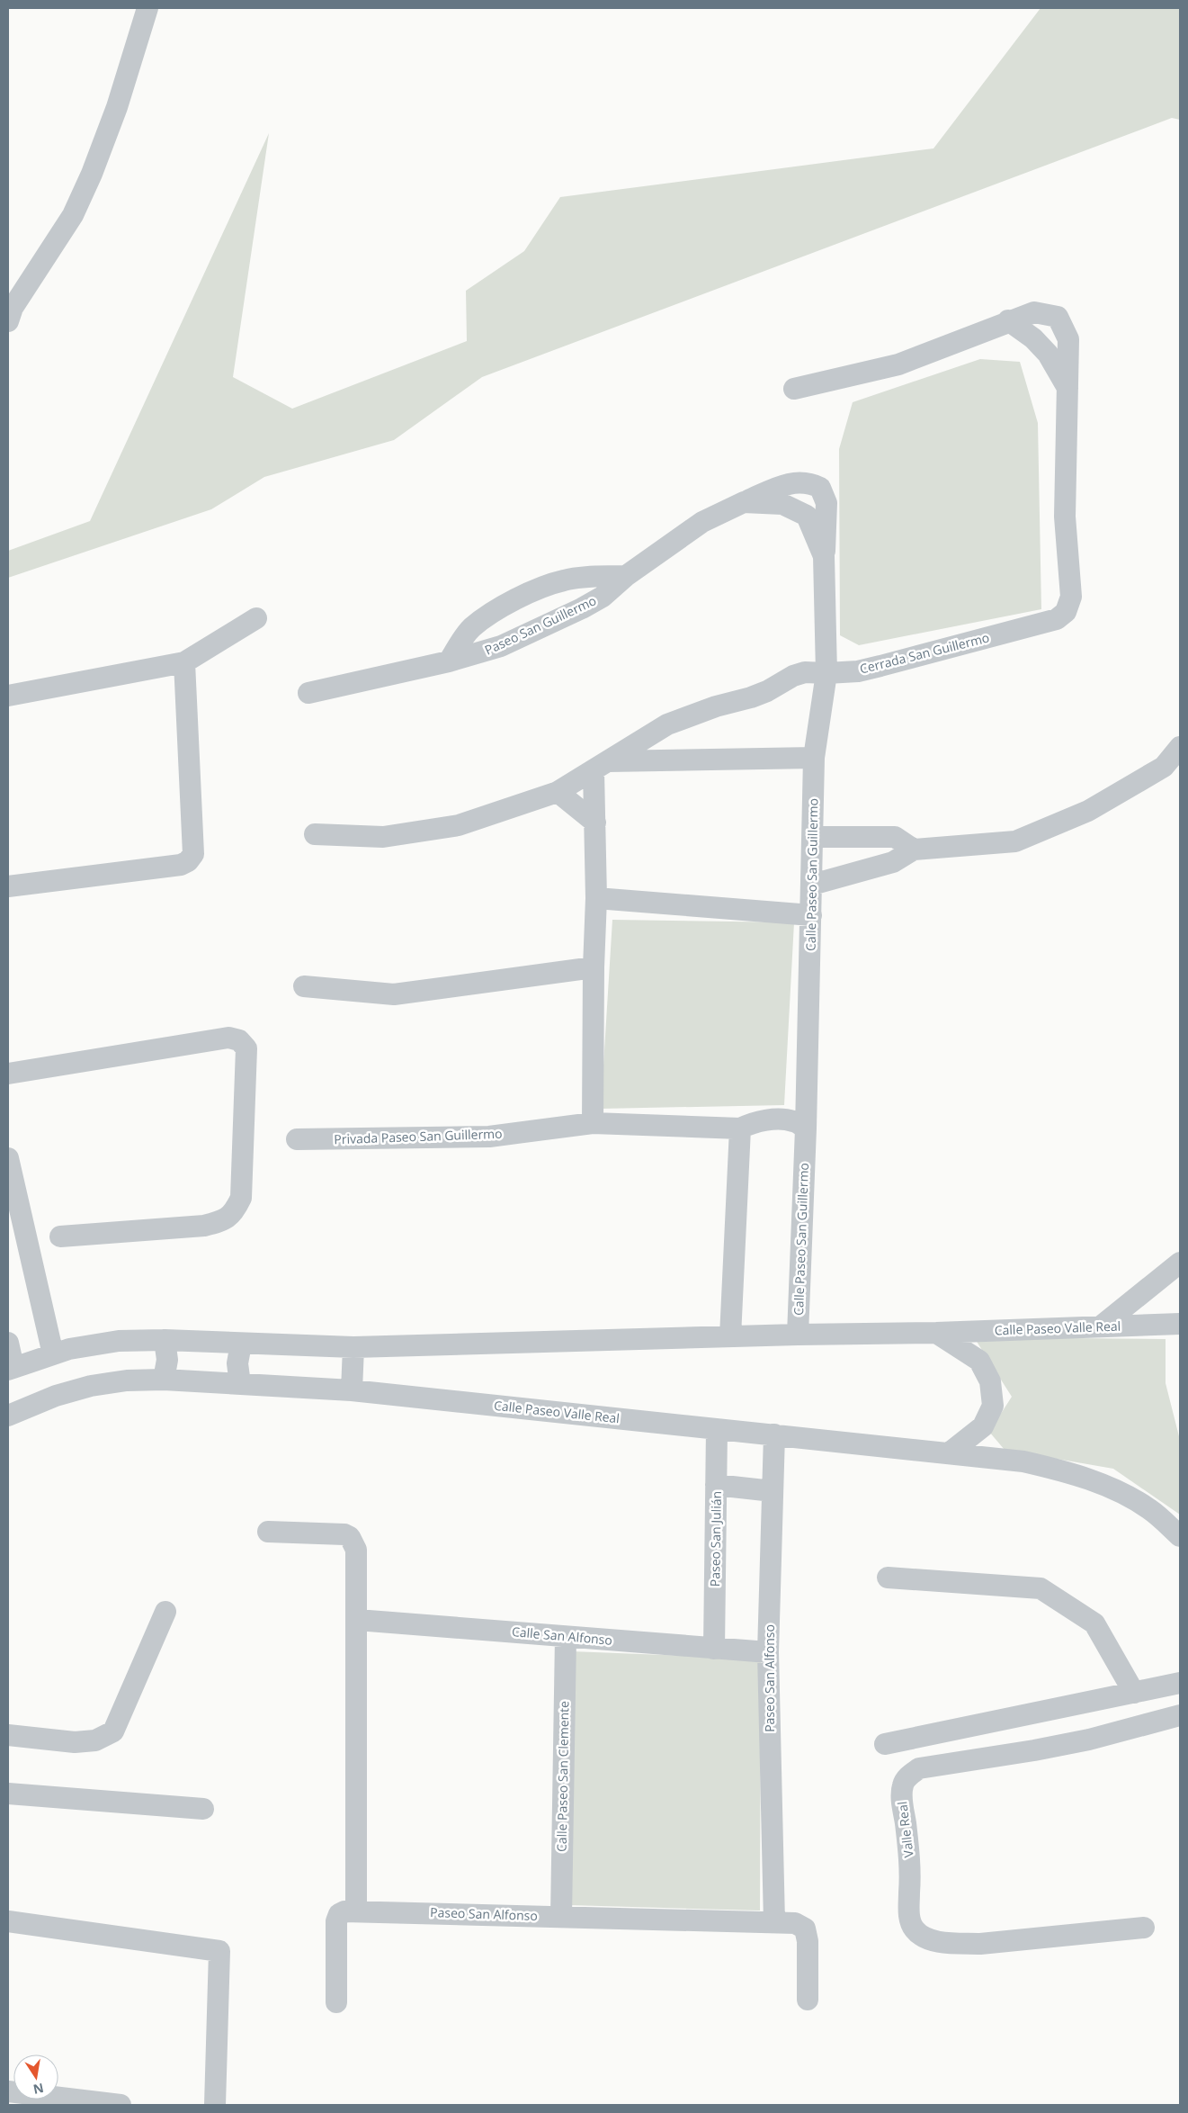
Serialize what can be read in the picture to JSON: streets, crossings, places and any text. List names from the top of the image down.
{
  "streets": {
    "street": [
      "Paseo San Guillermo",
      "Cerrada San Guillermo",
      "Calle Paseo San Guillermo",
      "Privada Paseo San Guillermo",
      "Calle Paseo Valle Real",
      "Paseo San Julián",
      "Calle San Alfonso",
      "Paseo San Alfonso",
      "Calle Paseo San Clemente",
      "Valle Real"
    ]
  },
  "crossings": [
    ["Cerrada San Guillermo", "Calle Paseo San Guillermo"],
    ["Calle Paseo San Guillermo", "Calle Paseo Valle Real"],
    ["Calle Paseo Valle Real", "Paseo San Julián"],
    ["Calle Paseo Valle Real", "Paseo San Alfonso"],
    ["Paseo San Julián", "Calle San Alfonso"],
    ["Calle San Alfonso", "Paseo San Alfonso"],
    ["Calle San Alfonso", "Calle Paseo San Clemente"],
    ["Paseo San Alfonso", "Calle Paseo San Clemente"]
  ],
  "north": "bottom"
}
